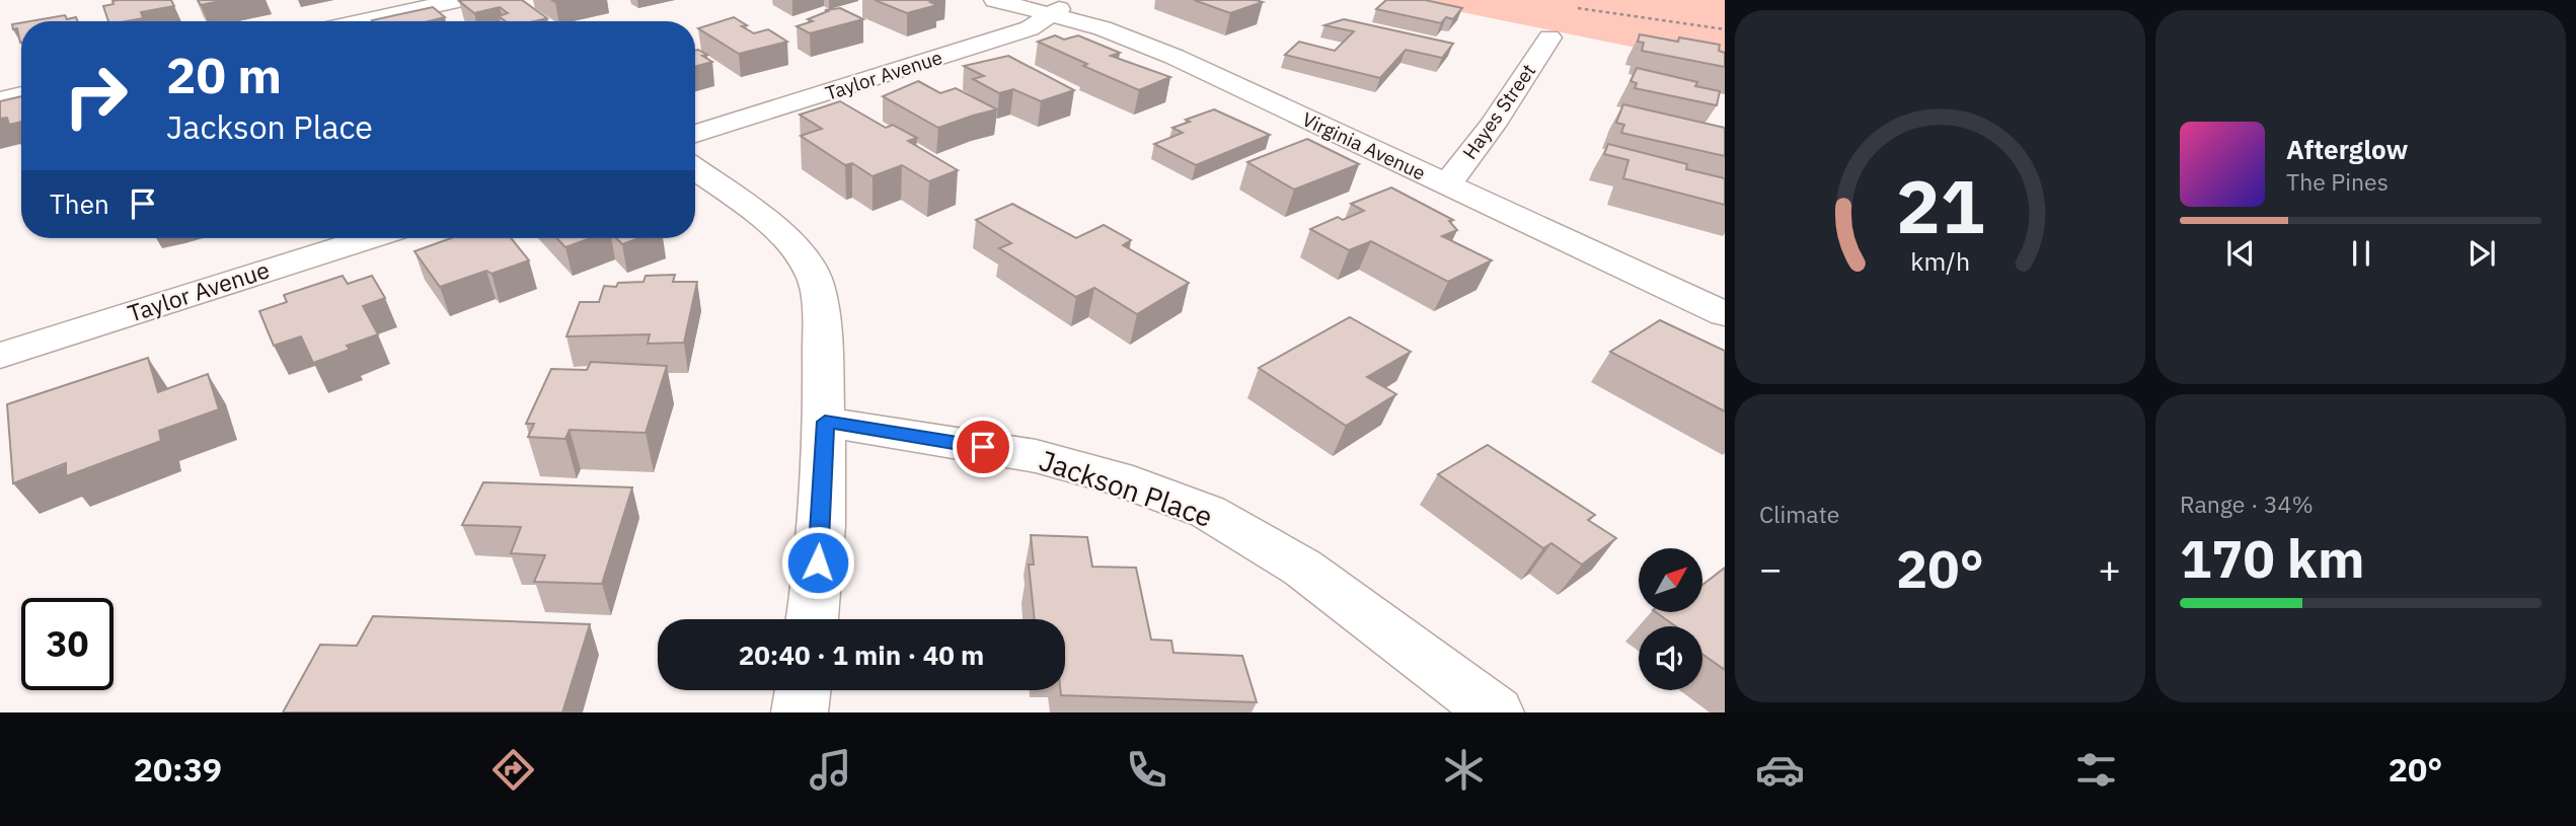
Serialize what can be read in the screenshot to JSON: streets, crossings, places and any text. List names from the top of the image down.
{
  "streets": {
    "street": [
      "Taylor Avenue",
      "Hayes Street",
      "Virginia Avenue",
      "Jackson Place"
    ]
  },
  "crossings": [
    ["Taylor Avenue", "Virginia Avenue"],
    ["Hayes Street", "Virginia Avenue"]
  ],
  "north": "top right",
  "page": {
    "turn": ["20 m", "Jackson Place"],
    "song": ["Afterglow", "The Pines"],
    "then": "Then",
    "tile": [
      "Climate",
      ["Range · 34%", "170 km"]
    ],
    "heat": ["−", "20°", "+"],
    "limit": "30",
    "trip": "20:40 · 1 min · 40 m",
    "tabs": ["20:39", "20°"],
    "gauge": ["21", "km/h"]
  }
}
